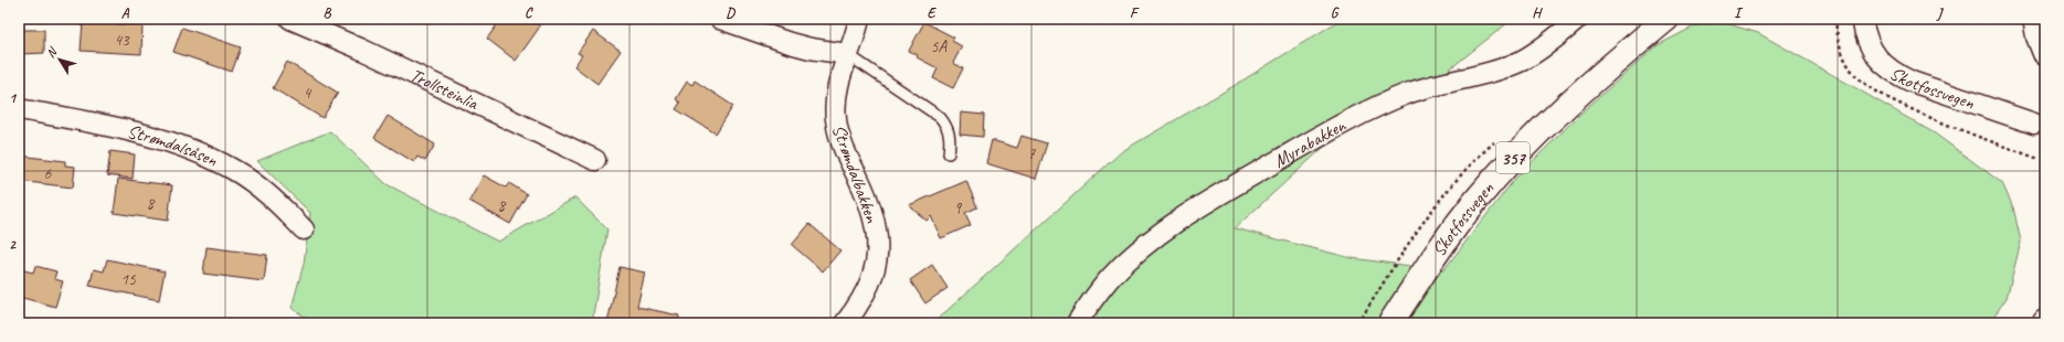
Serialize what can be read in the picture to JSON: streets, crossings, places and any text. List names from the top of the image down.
{
  "streets": {
    "main road": ["Skotfossvegen", "357"],
    "street": [
      "Trollsteinlia",
      "Myrabakken",
      "Strømdalsåsen",
      "Strømdalbakken"
    ]
  },
  "house_numbers": [
    "43",
    "5A",
    "4",
    "7",
    "6",
    "8",
    "8",
    "9",
    "15"
  ],
  "north": "top left",
  "grid": {
    "columns": [
      "A",
      "B",
      "C",
      "D",
      "E",
      "F",
      "G",
      "H",
      "I",
      "J"
    ],
    "rows": ["1", "2"]
  }
}
